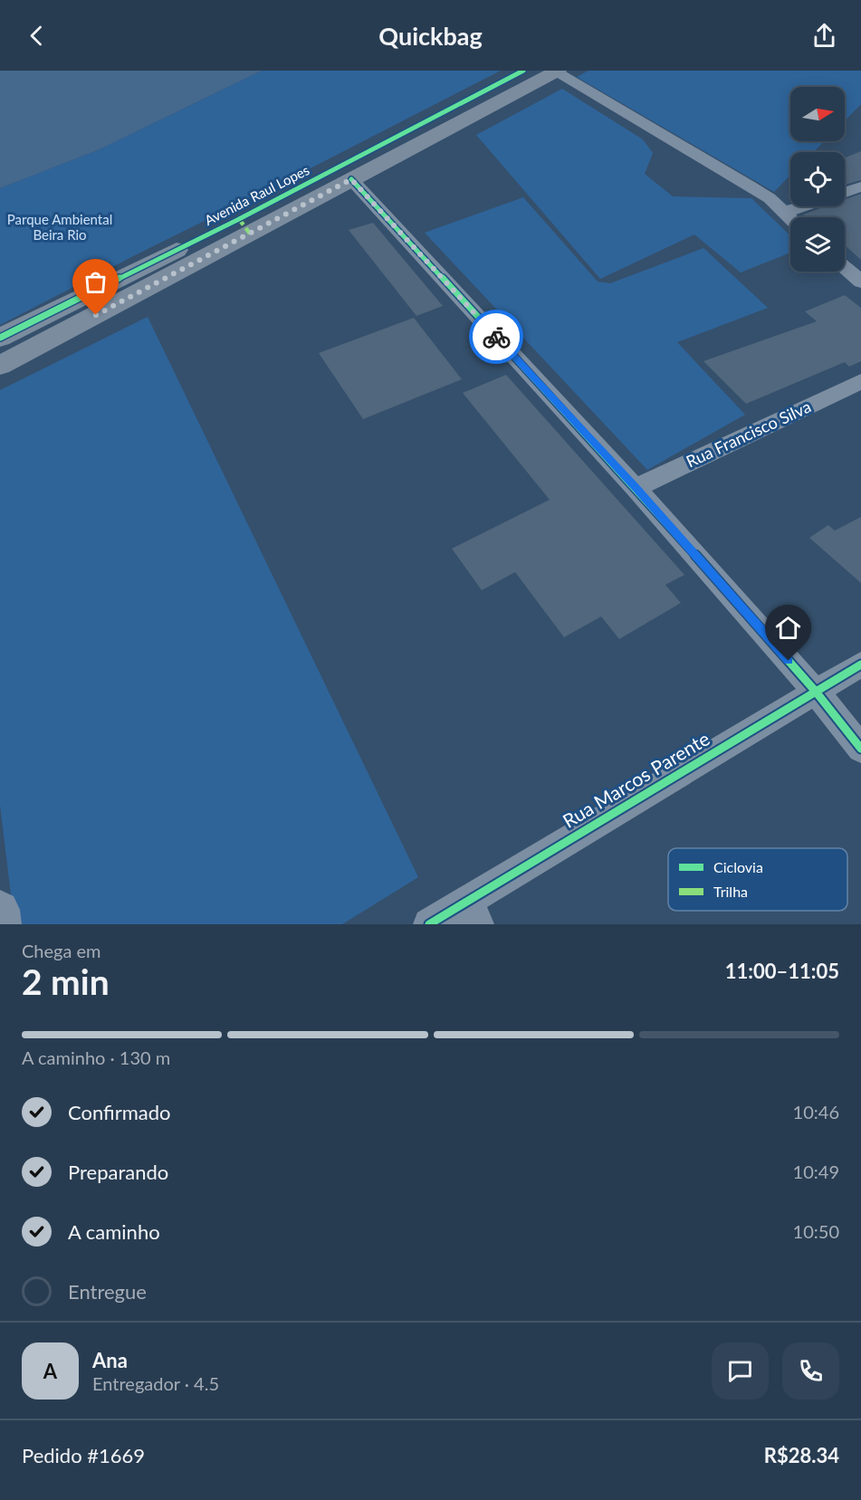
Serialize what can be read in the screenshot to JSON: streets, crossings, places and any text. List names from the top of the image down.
{
  "streets": {
    "main road": ["Avenida Raul Lopes"],
    "street": ["Rua Francisco Silva", "Rua Marcos Parente"]
  },
  "parks": ["Parque Ambiental Beira Rio"],
  "legend": ["Ciclovia", "Trilha"],
  "north": "right",
  "page": {
    "header": "Quickbag",
    "heading": ["2 min", "Chega em", "11:00–11:05"],
    "panel": [
      "Ana",
      "Entregador · 4.5",
      "Pedido #1669",
      "R$28.34"
    ],
    "bar": "A caminho · 130 m",
    "list": [
      ["Confirmado", "10:46"],
      ["Preparando", "10:49"],
      ["A caminho", "10:50"],
      "Entregue"
    ],
    "round": "A"
  }
}
